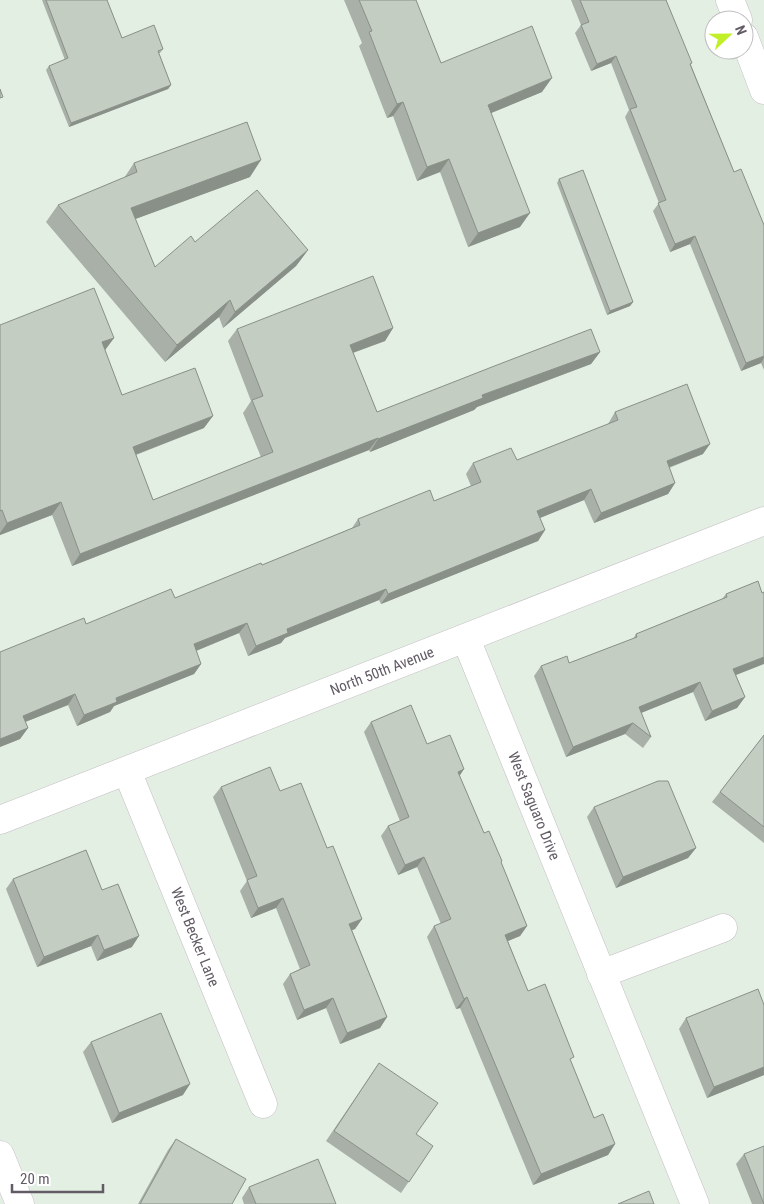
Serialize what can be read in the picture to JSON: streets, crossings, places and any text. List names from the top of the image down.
{
  "streets": {
    "street": ["North 50th Avenue", "West Saguaro Drive", "West Becker Lane"]
  },
  "crossings": [
    ["North 50th Avenue", "West Saguaro Drive"],
    ["North 50th Avenue", "West Becker Lane"]
  ],
  "scale_bar": "20 m",
  "north": "right"
}
